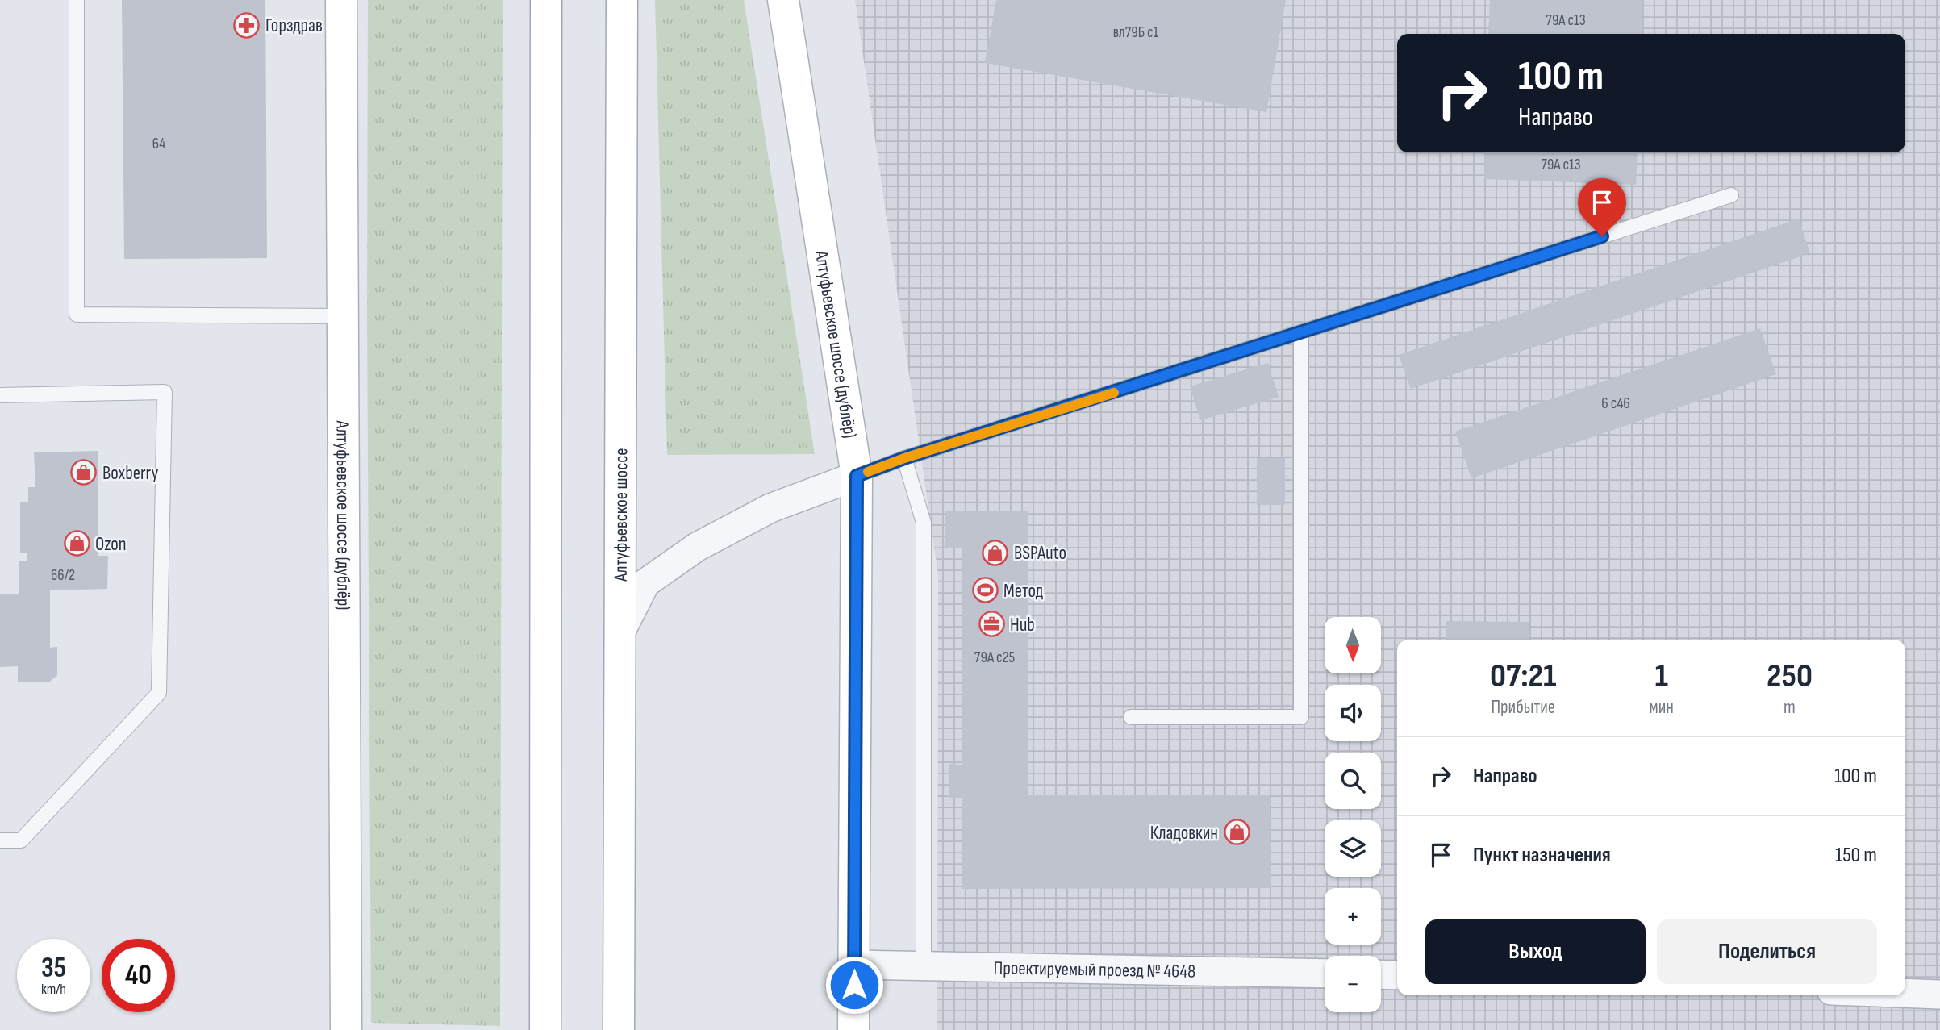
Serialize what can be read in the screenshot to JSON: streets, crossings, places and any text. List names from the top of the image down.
{
  "streets": {
    "main road": ["Алтуфьевское шоссе (дублёр)", "Алтуфьевское шоссе"],
    "street": ["Проектируемый проезд № 4648"]
  },
  "crossings": [
    ["Алтуфьевское шоссе (дублёр)", "Проектируемый проезд № 4648"]
  ],
  "places": {
    "pharmacy": ["Горздрав"],
    "shop": [
      "Boxberry",
      "Ozon",
      "BSPAuto",
      "Кладовкин"
    ],
    "sports": ["Метод"],
    "office": ["Hub"]
  },
  "house_numbers": [
    "79A c13",
    "вл79Б с1",
    "64",
    "79A c13",
    "6 с46",
    "66/2",
    "79А с25"
  ],
  "north": "bottom",
  "page": {
    "turn": ["100 m", "Направо"],
    "map_buttons": ["+", "−"],
    "eta": [
      "07:21",
      "Прибытие",
      "1",
      "мин",
      "250",
      "m"
    ],
    "list": [
      {
        "name": "Направо",
        "value": "100 m"
      },
      {
        "name": "Пункт назначения",
        "value": "150 m"
      }
    ],
    "buttons": ["Выход", "Поделиться"],
    "speed": "35 km/h",
    "limit": "40"
  }
}
